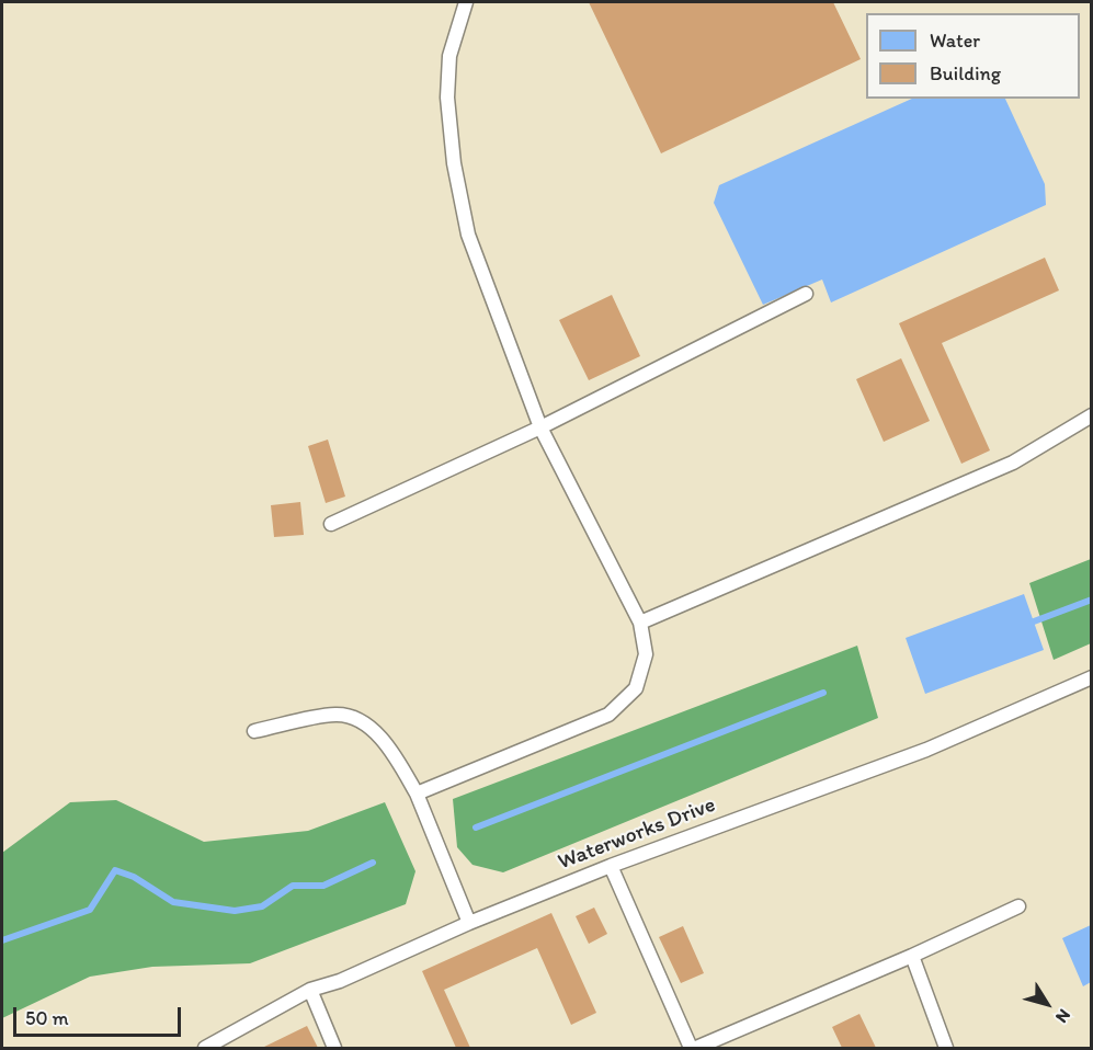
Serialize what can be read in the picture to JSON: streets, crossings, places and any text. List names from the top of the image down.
{
  "streets": {
    "lane": ["Waterworks Drive"]
  },
  "legend": ["Water", "Building"],
  "scale_bar": "50 m",
  "north": "bottom right"
}
